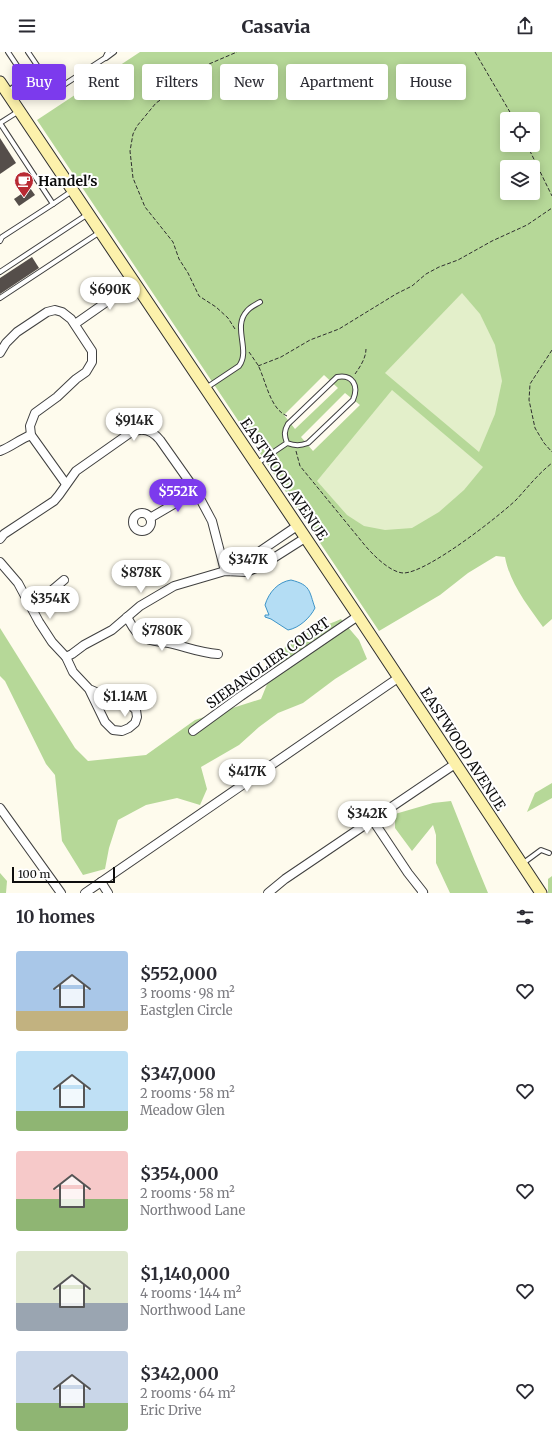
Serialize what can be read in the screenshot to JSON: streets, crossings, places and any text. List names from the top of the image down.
{
  "streets": {
    "street": ["EASTWOOD AVENUE", "SIEBANOLIER COURT"]
  },
  "crossings": [
    ["EASTWOOD AVENUE", "SIEBANOLIER COURT"]
  ],
  "places": {
    "cafe": ["Handel's"]
  },
  "scale_bar": "100 m",
  "page": {
    "header": "Casavia",
    "chip": [
      "Buy",
      "Rent",
      "Filters",
      "New",
      "Apartment",
      "House"
    ],
    "price": [
      "$690K",
      "$914K",
      "$552K",
      "$347K",
      "$878K",
      "$354K",
      "$780K",
      "$1.14M",
      "$417K",
      "$342K"
    ],
    "scale": "100 m",
    "heading": "10 homes",
    "list": [
      {
        "name": "$552,000",
        "note": "3 rooms · 98 m² · Eastglen Circle"
      },
      {
        "name": "$347,000",
        "note": "2 rooms · 58 m² · Meadow Glen"
      },
      {
        "name": "$354,000",
        "note": "2 rooms · 58 m² · Northwood Lane"
      },
      {
        "name": "$1,140,000",
        "note": "4 rooms · 144 m² · Northwood Lane"
      },
      {
        "name": "$342,000",
        "note": "2 rooms · 64 m² · Eric Drive"
      }
    ]
  }
}
